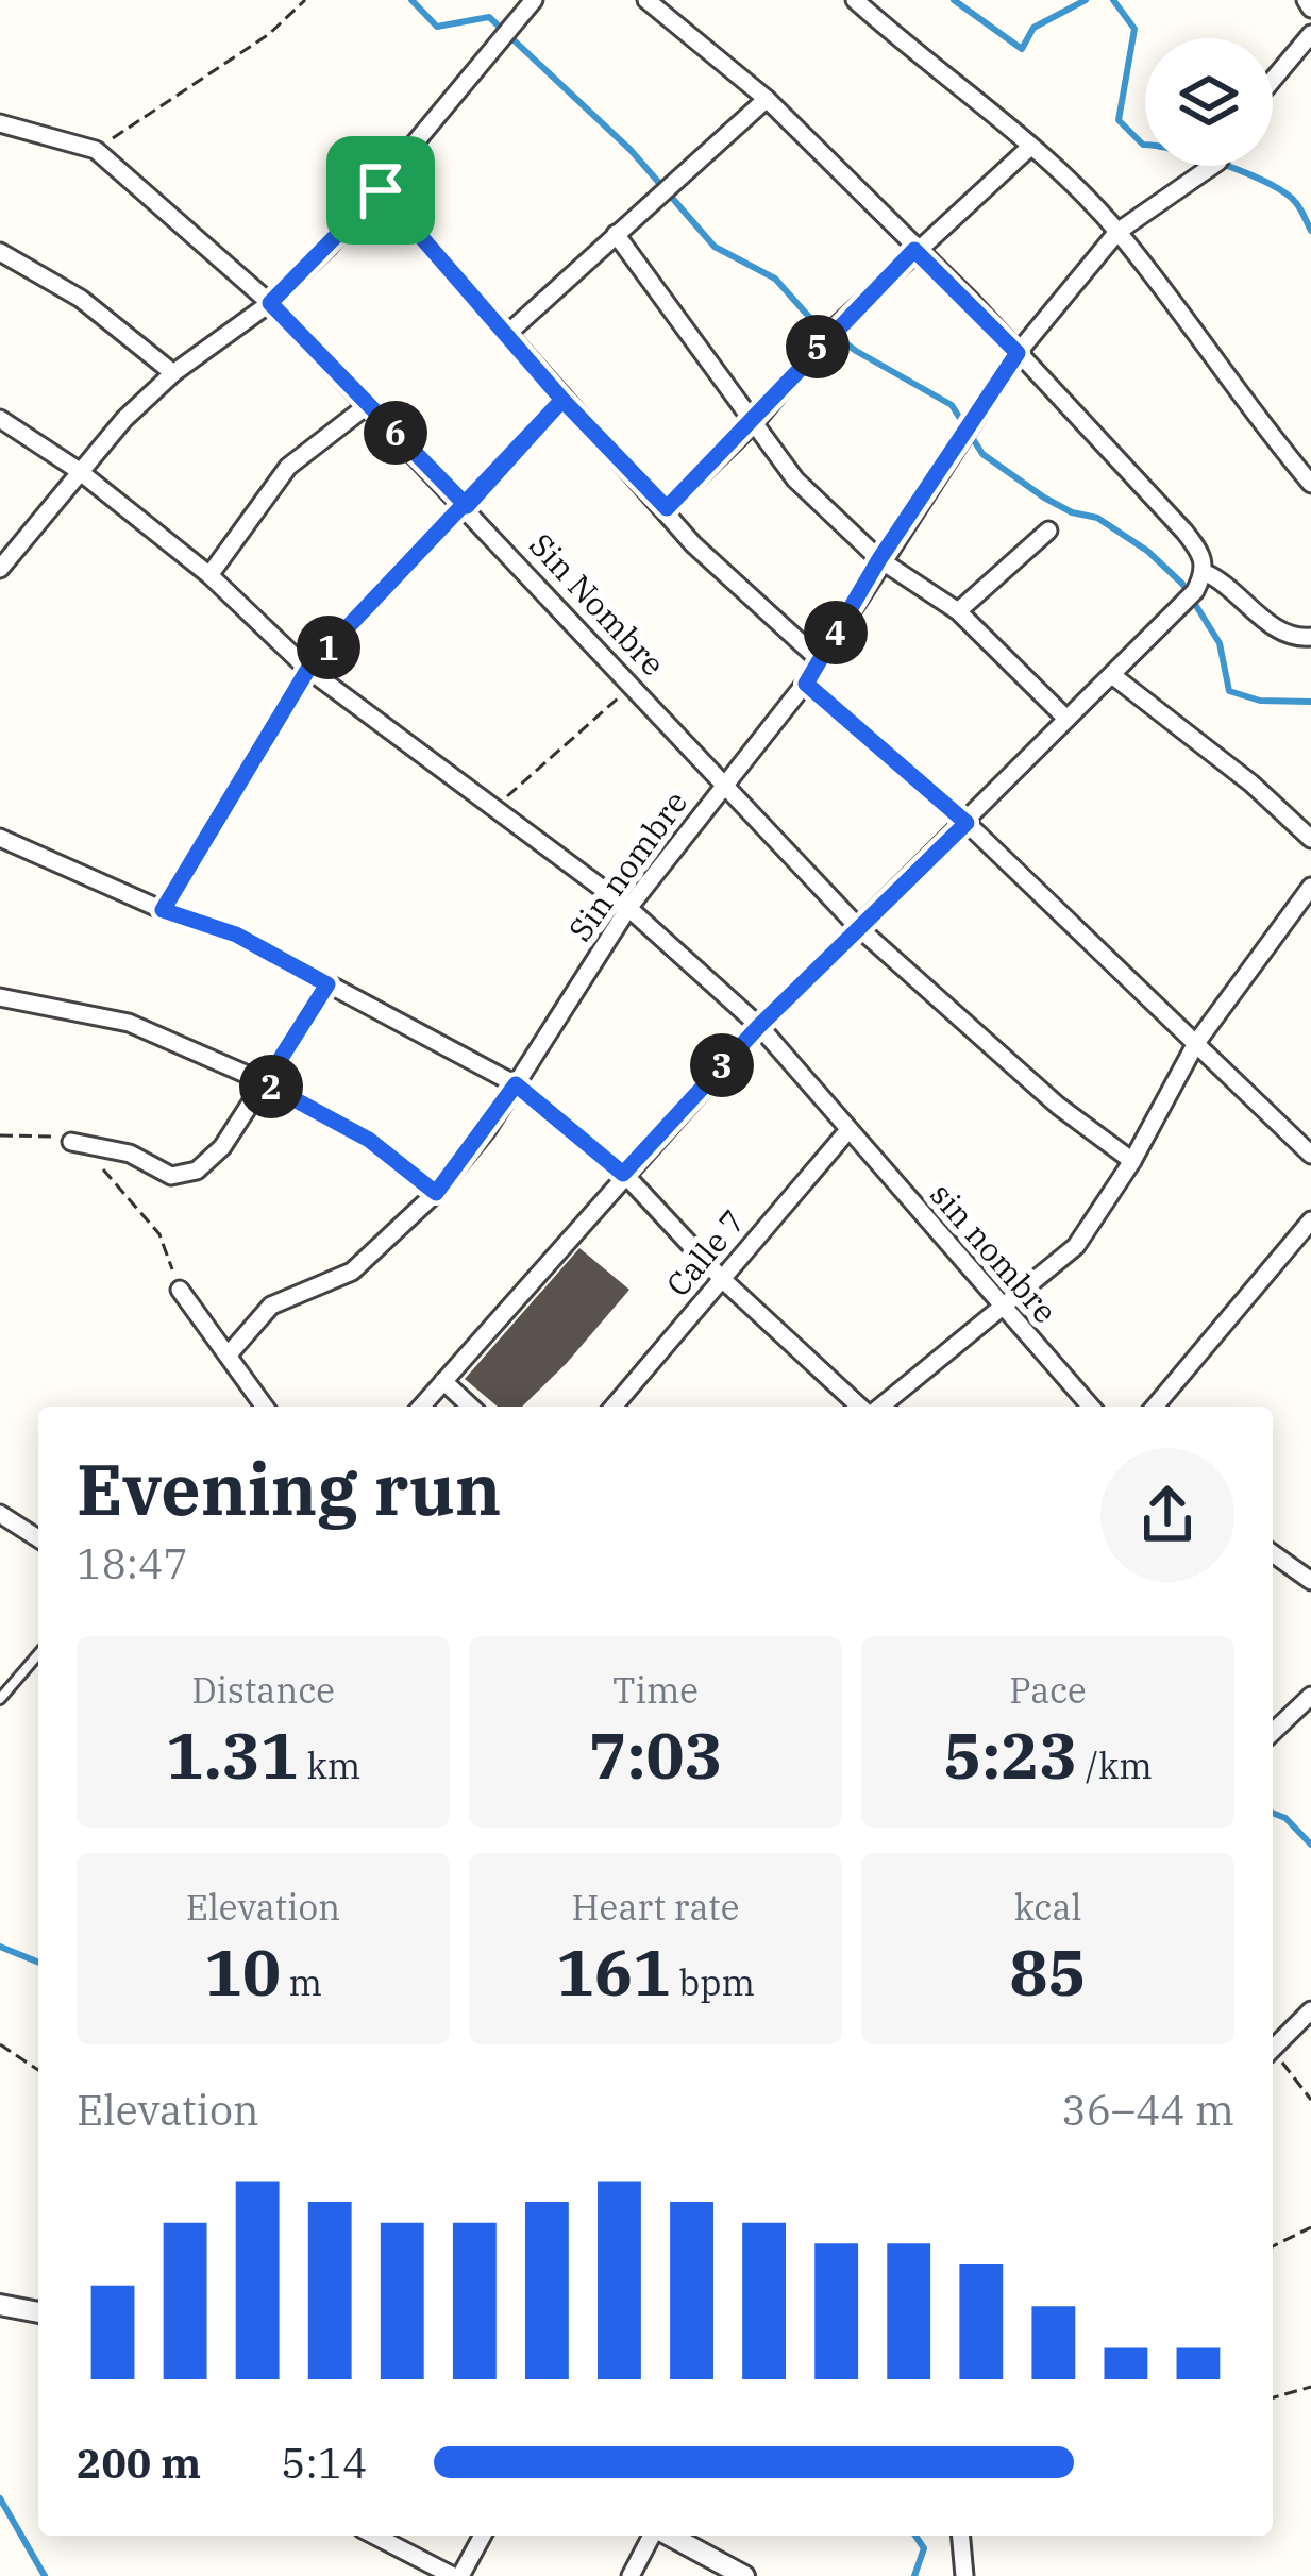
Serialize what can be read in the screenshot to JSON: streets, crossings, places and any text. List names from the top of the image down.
{
  "streets": {
    "street": [
      "Sin Nombre",
      "Sin nombre",
      "Calle 7",
      "sin nombre"
    ]
  },
  "crossings": [
    ["Sin Nombre", "Sin nombre"],
    ["Sin Nombre", "Calle 7"],
    ["Sin Nombre", "sin nombre"],
    ["Sin nombre", "sin nombre"],
    ["Calle 7", "sin nombre"]
  ],
  "page": {
    "pins": [
      "5",
      "6",
      "4",
      "1",
      "3",
      "2"
    ],
    "heading": ["Evening run", "18:47"],
    "stats": [
      ["Distance", "1.31 km"],
      ["Time", "7:03"],
      ["Pace", "5:23 /km"],
      ["Elevation", "10 m"],
      ["Heart rate", "161 bpm"],
      ["kcal", "85"]
    ],
    "chart": ["Elevation", "36–44 m"],
    "list": [
      {
        "name": "200 m",
        "note": "5:14"
      }
    ]
  }
}
